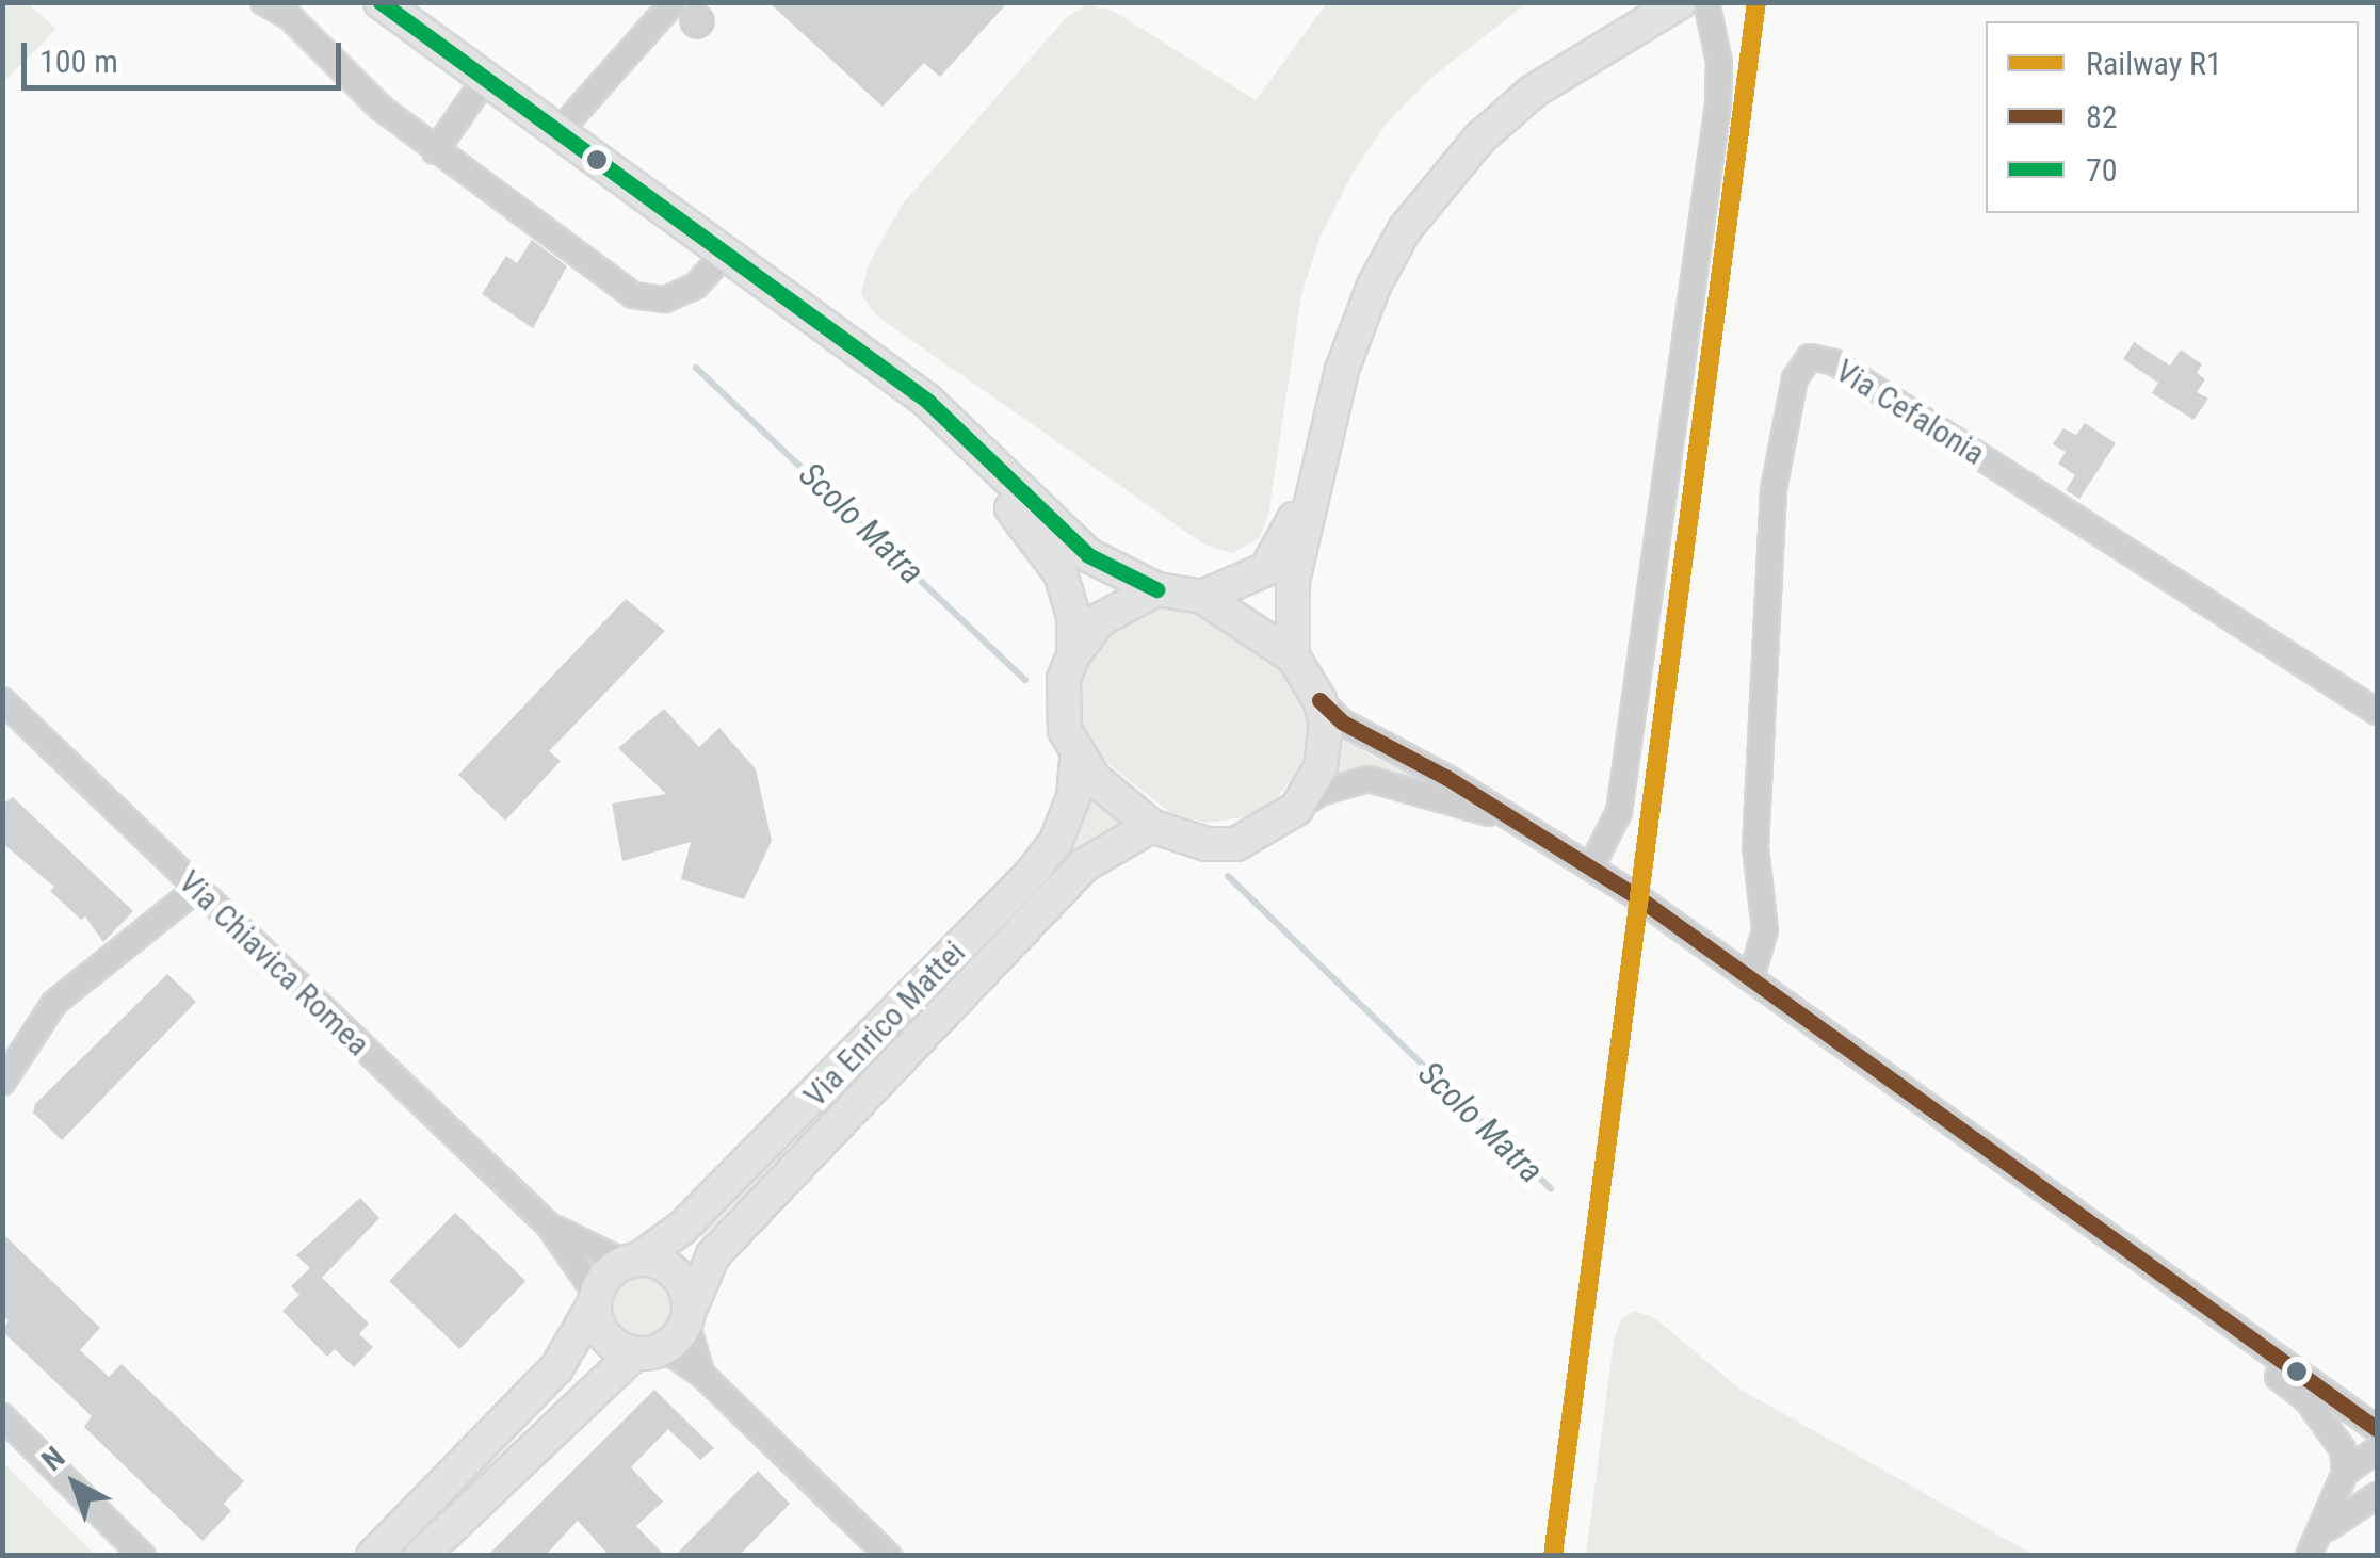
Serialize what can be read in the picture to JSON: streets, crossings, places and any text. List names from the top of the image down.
{
  "streets": {
    "main road": ["Via Enrico Mattei"],
    "street": ["Via Cefalonia", "Via Chiavica Romea"]
  },
  "crossings": [
    ["Via Chiavica Romea", "Via Enrico Mattei"]
  ],
  "water": ["Scolo Matra"],
  "lines": ["rail line R1", "transit line 70", "transit line 82"],
  "legend": ["Railway R1", "82", "70"],
  "scale_bar": "100 m",
  "north": "top left"
}
